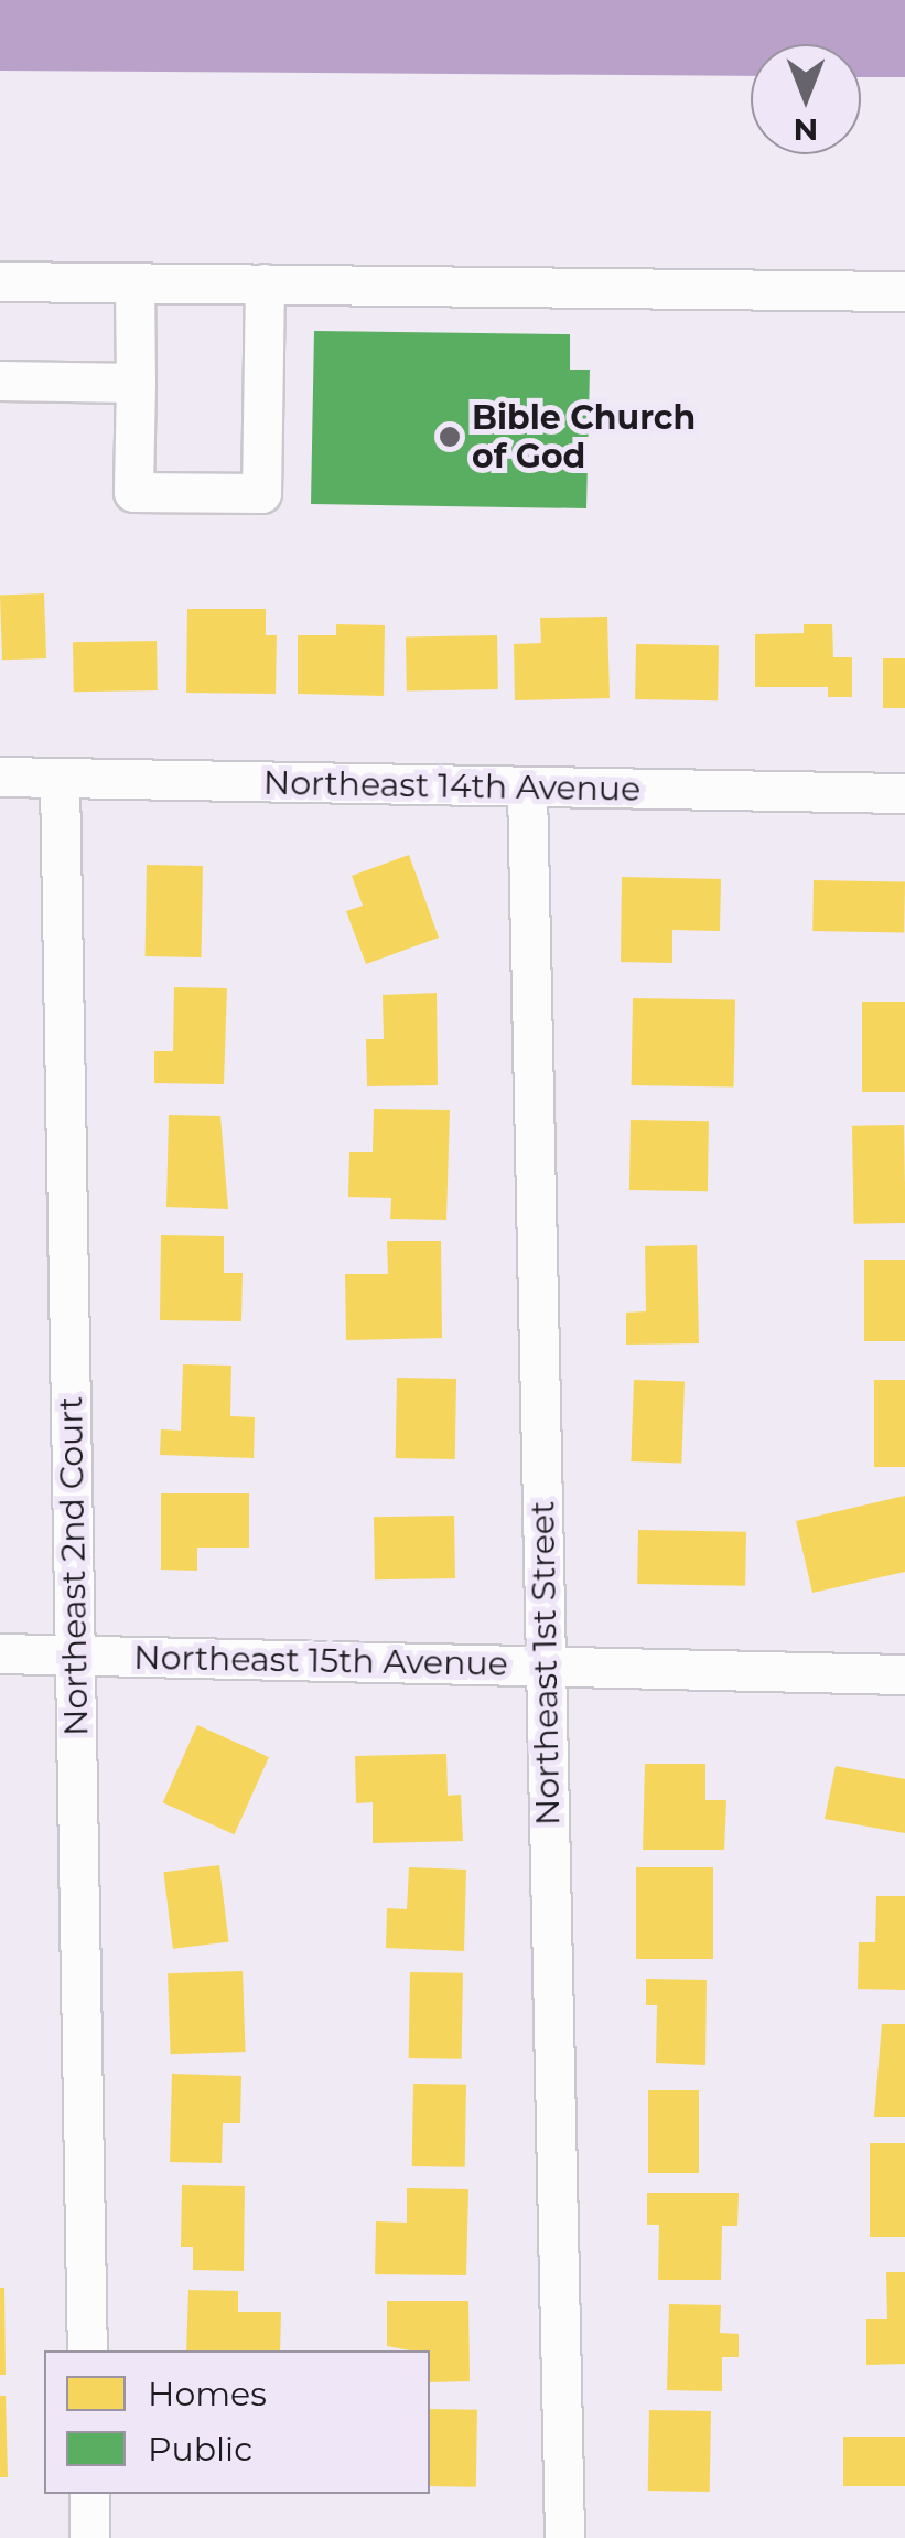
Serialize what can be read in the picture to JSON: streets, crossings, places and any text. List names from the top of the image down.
{
  "streets": {
    "street": [
      "Northeast 14th Avenue",
      "Northeast 2nd Court",
      "Northeast 15th Avenue",
      "Northeast 1st Street"
    ]
  },
  "crossings": [
    ["Northeast 14th Avenue", "Northeast 2nd Court"],
    ["Northeast 14th Avenue", "Northeast 1st Street"],
    ["Northeast 2nd Court", "Northeast 15th Avenue"],
    ["Northeast 15th Avenue", "Northeast 1st Street"]
  ],
  "places": ["Bible Church of God"],
  "legend": ["Homes", "Public"],
  "north": "bottom"
}
